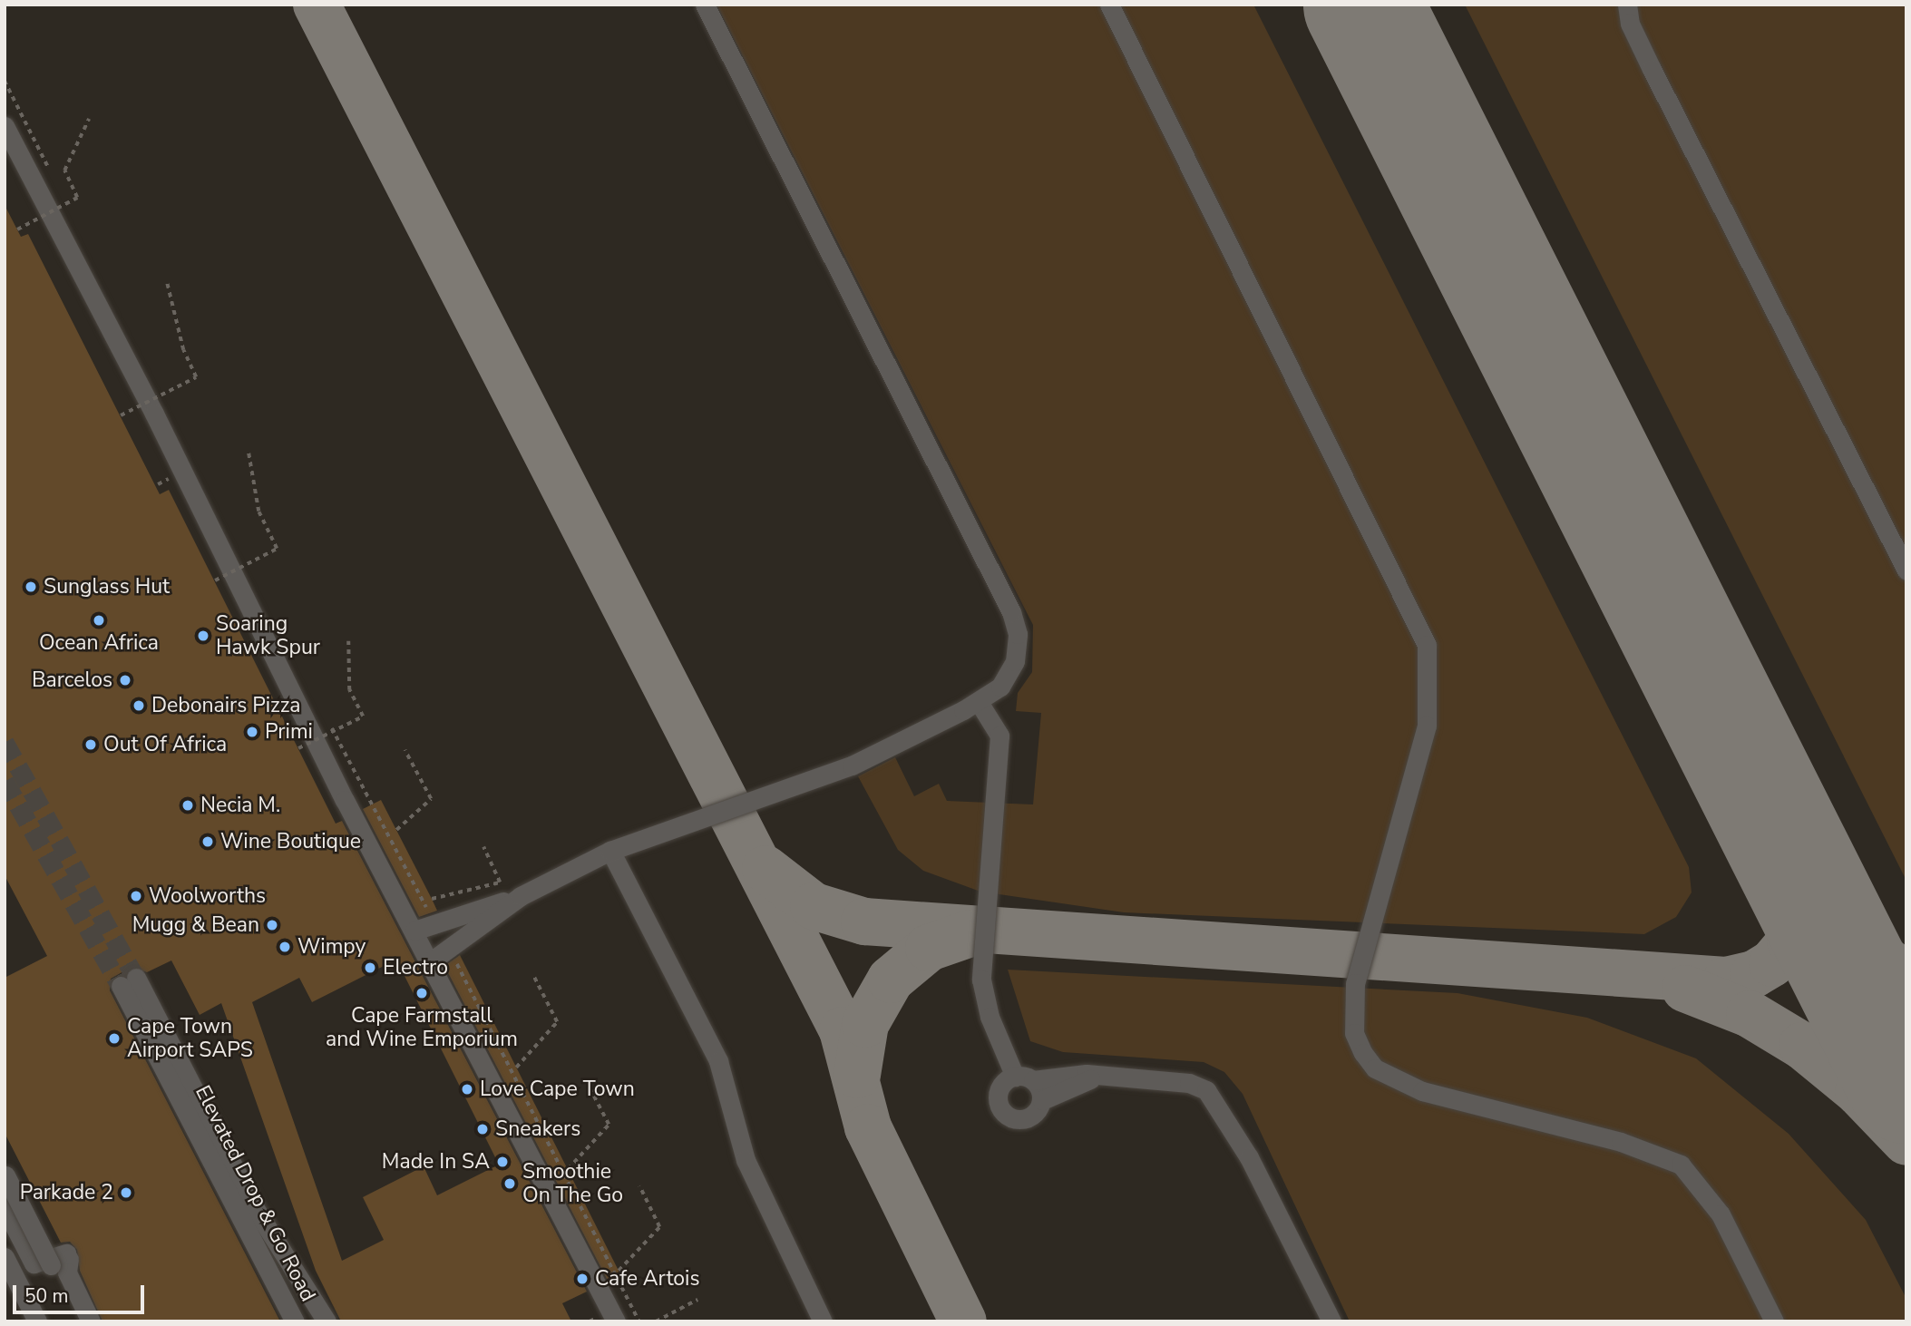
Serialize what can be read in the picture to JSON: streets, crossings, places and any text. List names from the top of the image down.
{
  "streets": {
    "street": ["Elevated Drop & Go Road"]
  },
  "places": [
    "Sunglass Hut",
    "Ocean Africa",
    "Soaring Hawk Spur",
    "Barcelos",
    "Debonairs Pizza",
    "Primi",
    "Out Of Africa",
    "Necia M.",
    "Wine Boutique",
    "Woolworths",
    "Mugg & Bean",
    "Wimpy",
    "Electro",
    "Cape Farmstall and Wine Emporium",
    "Cape Town Airport SAPS",
    "Love Cape Town",
    "Sneakers",
    "Made In SA",
    "Smoothie On The Go",
    "Parkade 2",
    "Cafe Artois"
  ],
  "scale_bar": "50 m"
}
